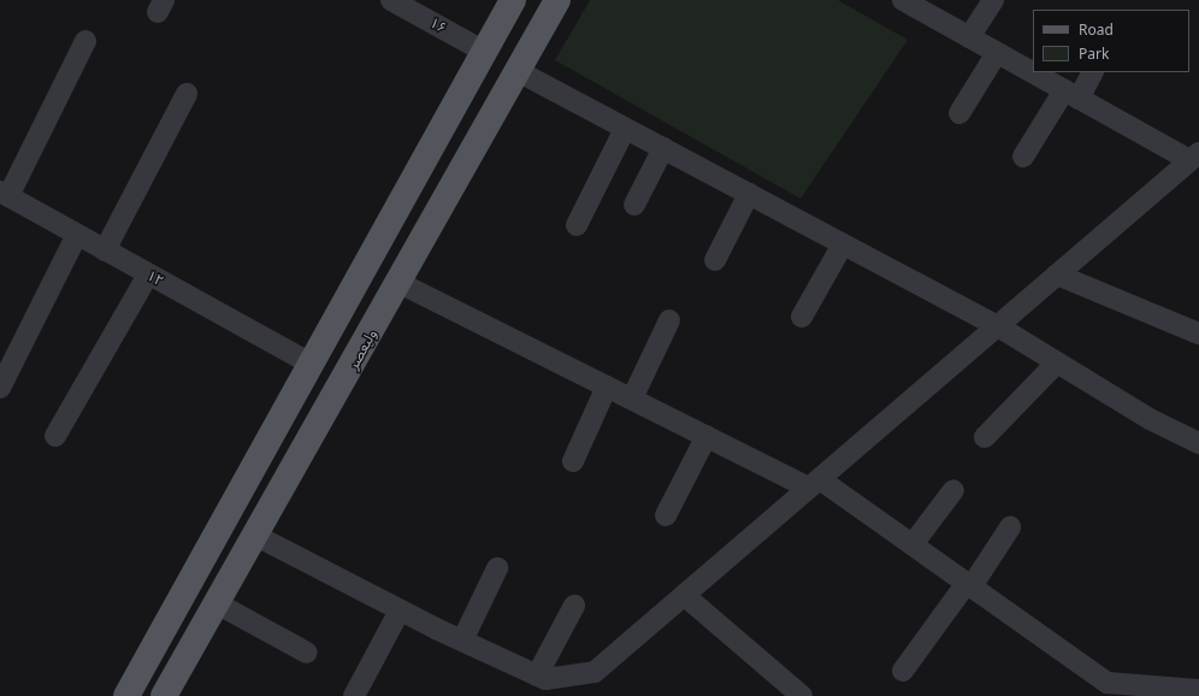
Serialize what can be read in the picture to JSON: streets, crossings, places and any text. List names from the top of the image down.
{
  "streets": {
    "main road": ["ولیعصر"],
    "street": ["۱۶", "۱۲"]
  },
  "legend": ["Road", "Park"]
}
